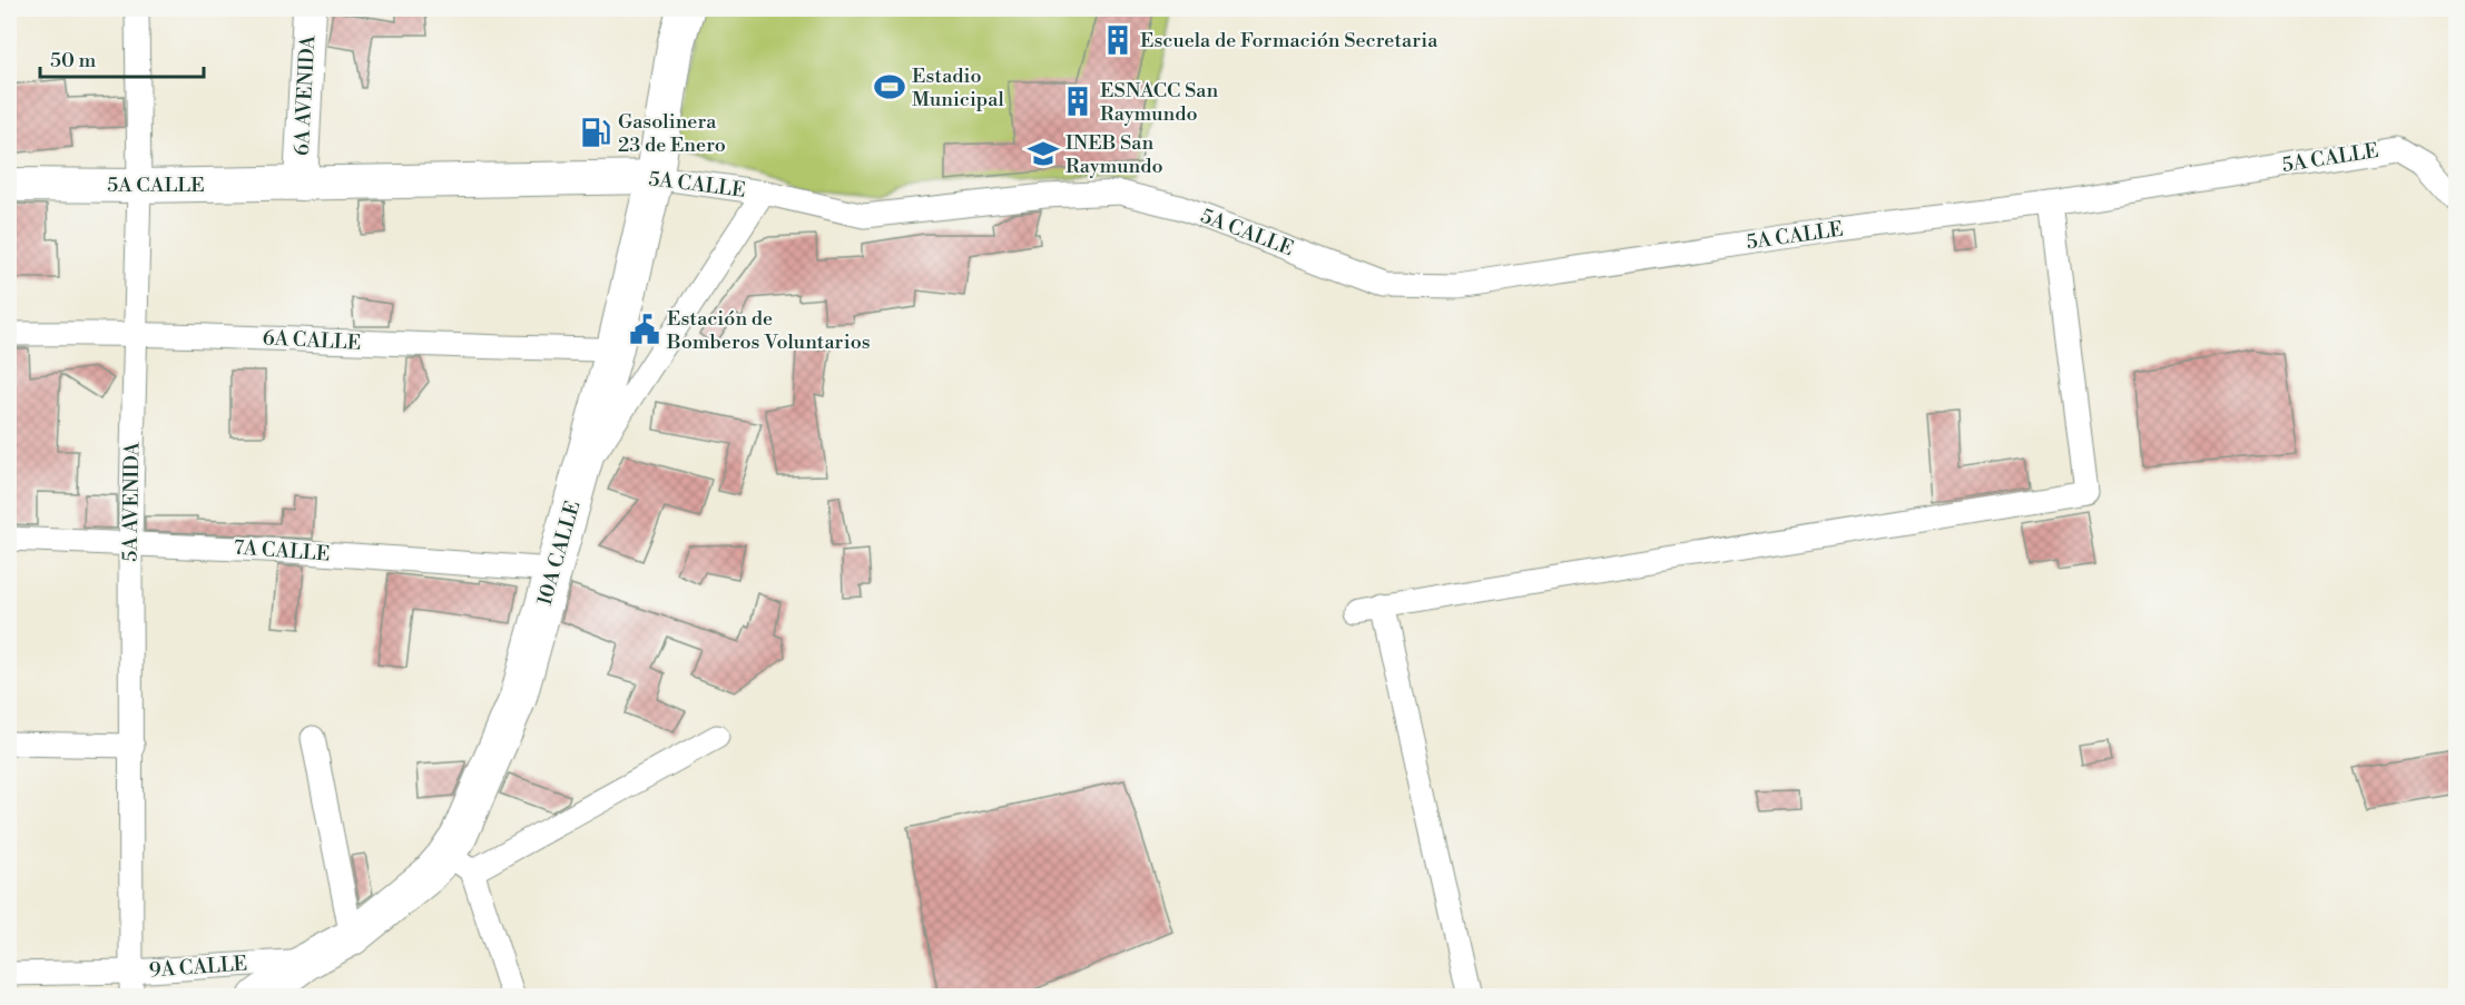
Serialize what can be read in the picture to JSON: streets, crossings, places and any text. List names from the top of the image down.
{
  "streets": {
    "main road": ["10A CALLE"],
    "street": [
      "6A AVENIDA",
      "5A CALLE",
      "6A CALLE",
      "5A AVENIDA",
      "7A CALLE",
      "9A CALLE"
    ]
  },
  "crossings": [
    ["6A AVENIDA", "5A CALLE"],
    ["5A CALLE", "5A AVENIDA"],
    ["5A CALLE", "10A CALLE"],
    ["6A CALLE", "5A AVENIDA"],
    ["6A CALLE", "10A CALLE"],
    ["5A AVENIDA", "7A CALLE"],
    ["5A AVENIDA", "9A CALLE"],
    ["7A CALLE", "10A CALLE"],
    ["10A CALLE", "9A CALLE"]
  ],
  "places": {
    "building": ["Escuela de Formación Secretaria", "ESNACC San Raymundo"],
    "sports": ["Estadio Municipal"],
    "fuel station": ["Gasolinera 23 de Enero"],
    "school or university": ["INEB San Raymundo"],
    "public building": ["Estación de Bomberos Voluntarios"]
  },
  "scale_bar": "50 m"
}
